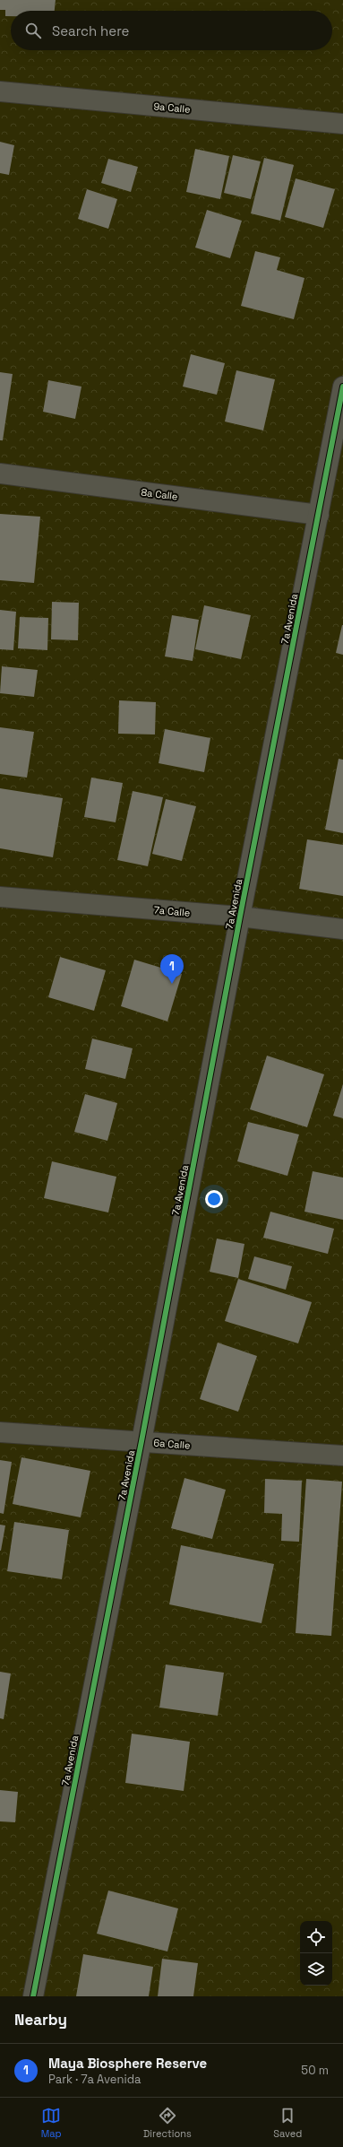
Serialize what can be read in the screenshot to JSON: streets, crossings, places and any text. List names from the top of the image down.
{
  "streets": {
    "street": [
      "9a Calle",
      "8a Calle",
      "7a Avenida",
      "7a Calle",
      "6a Calle"
    ]
  },
  "crossings": [
    ["8a Calle", "7a Avenida"],
    ["7a Avenida", "7a Calle"],
    ["7a Avenida", "6a Calle"]
  ],
  "page": {
    "search": "Search here",
    "pins": "1",
    "heading": "Nearby",
    "list": [
      {
        "mark": "1",
        "name": "Maya Biosphere Reserve",
        "note": "Park · 7a Avenida",
        "value": "50 m"
      }
    ],
    "nav": ["Map", "Directions", "Saved"]
  }
}
